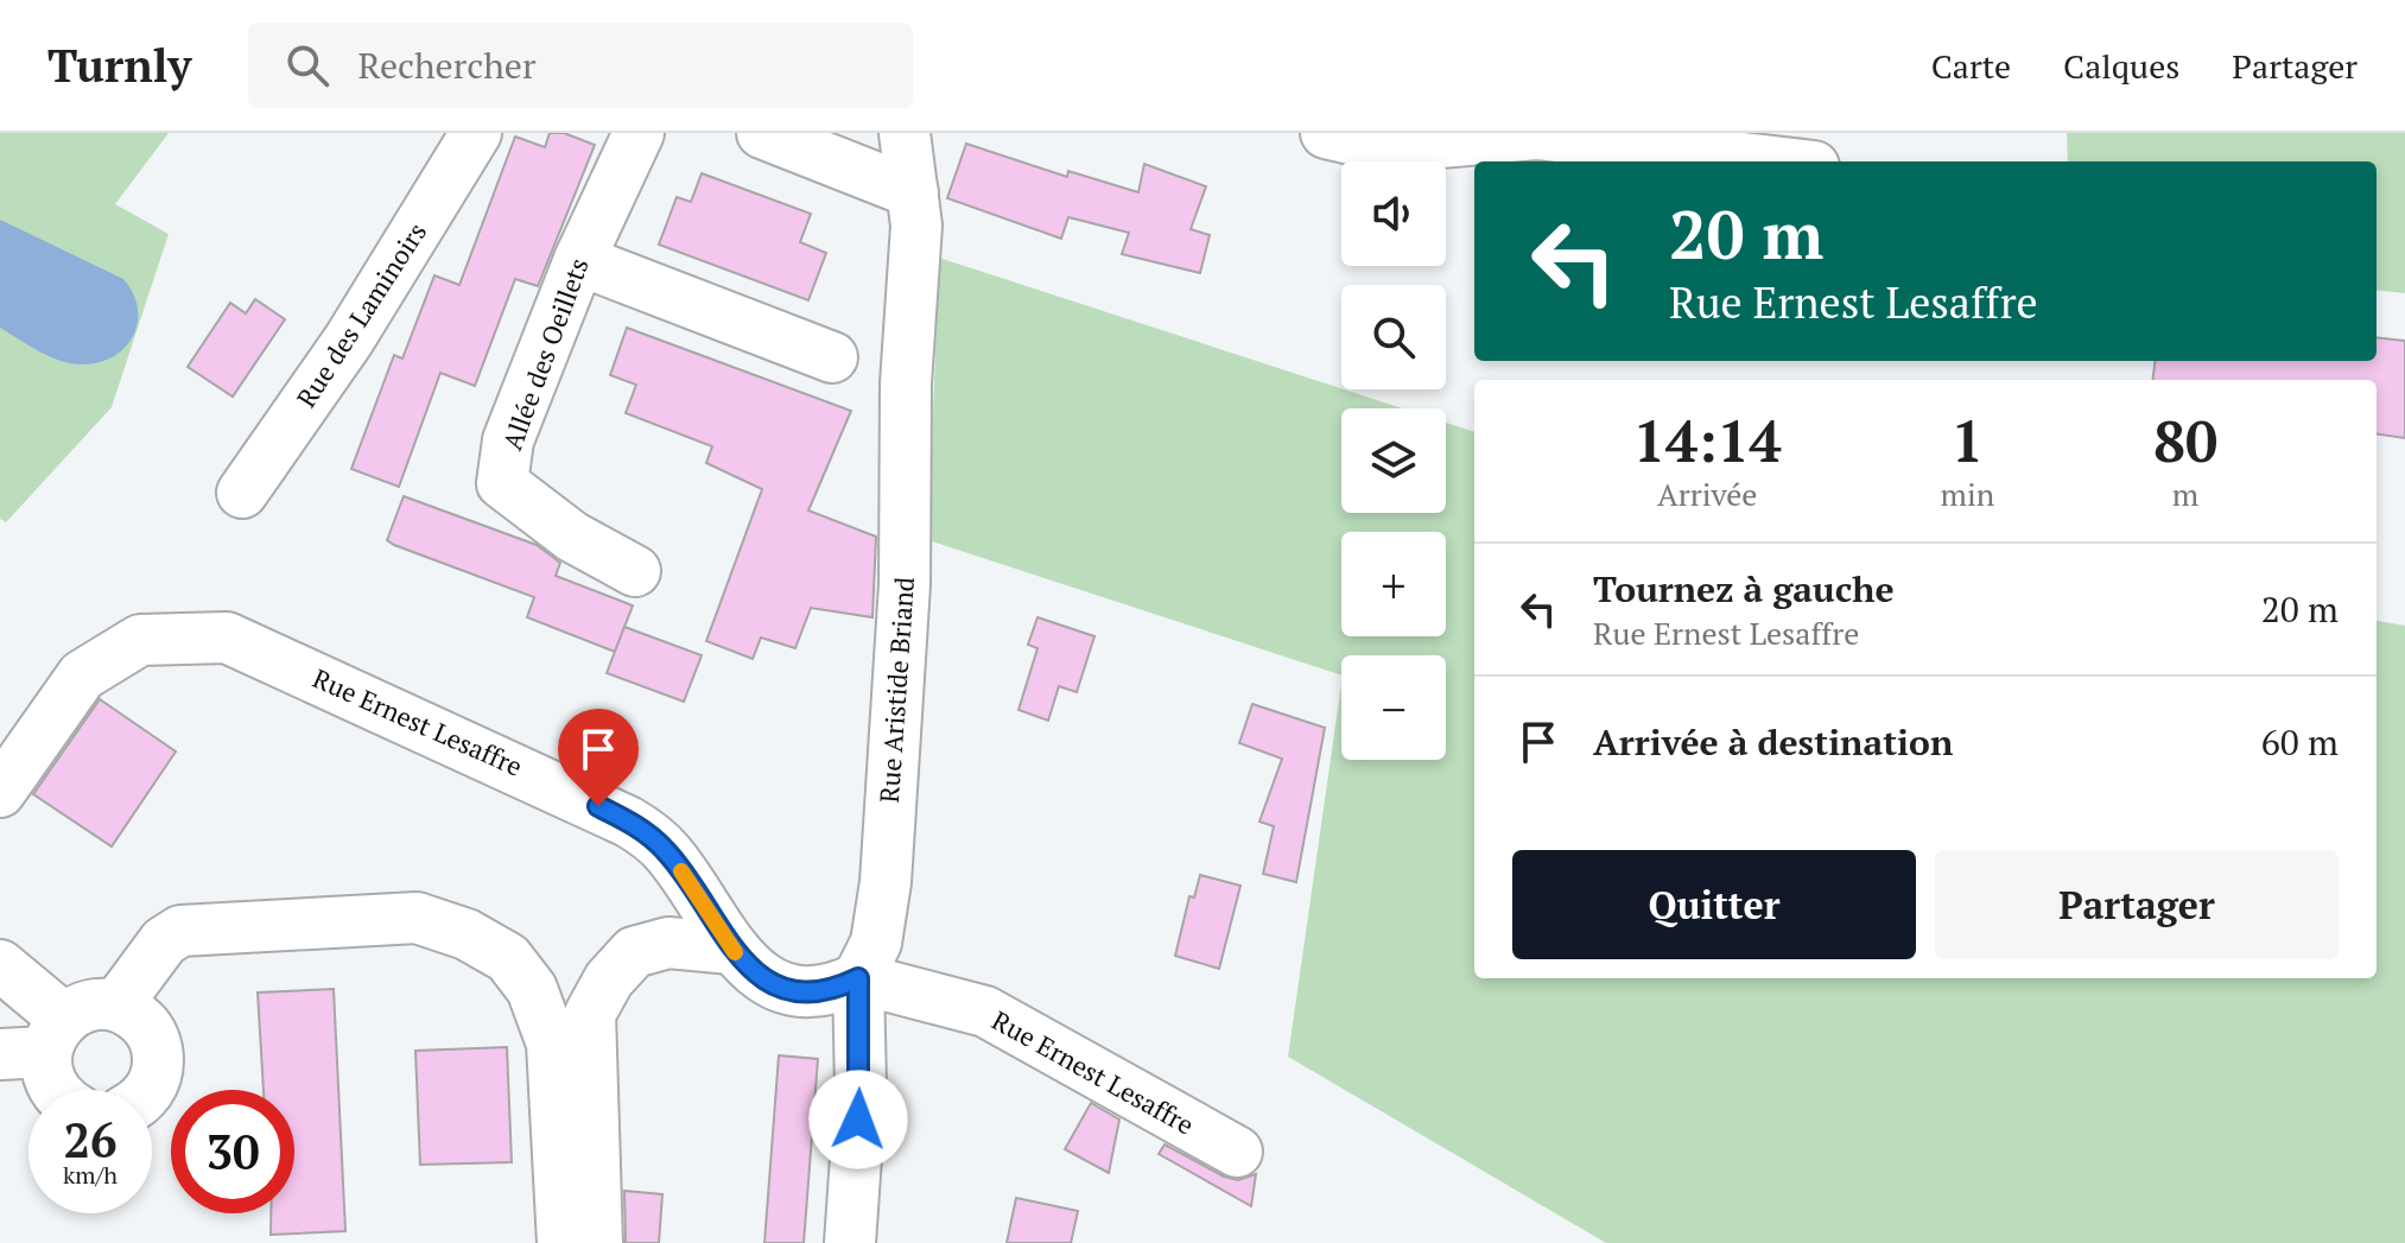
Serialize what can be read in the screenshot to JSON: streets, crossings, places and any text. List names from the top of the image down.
{
  "streets": {
    "street": [
      "Rue des Laminoirs",
      "Allée des Oeillets",
      "Rue Aristide Briand",
      "Rue Ernest Lesaffre"
    ]
  },
  "crossings": [
    ["Rue Aristide Briand", "Rue Ernest Lesaffre"]
  ],
  "page": {
    "header": "Turnly",
    "search": "Rechercher",
    "nav": ["Carte", "Calques", "Partager"],
    "map_buttons": ["+", "−"],
    "turn": ["20 m", "Rue Ernest Lesaffre"],
    "eta": [
      "14:14",
      "Arrivée",
      "1",
      "min",
      "80",
      "m"
    ],
    "list": [
      {
        "name": "Tournez à gauche",
        "note": "Rue Ernest Lesaffre",
        "value": "20 m"
      },
      {
        "name": "Arrivée à destination",
        "value": "60 m"
      }
    ],
    "buttons": ["Quitter", "Partager"],
    "speed": "26 km/h",
    "limit": "30"
  }
}
